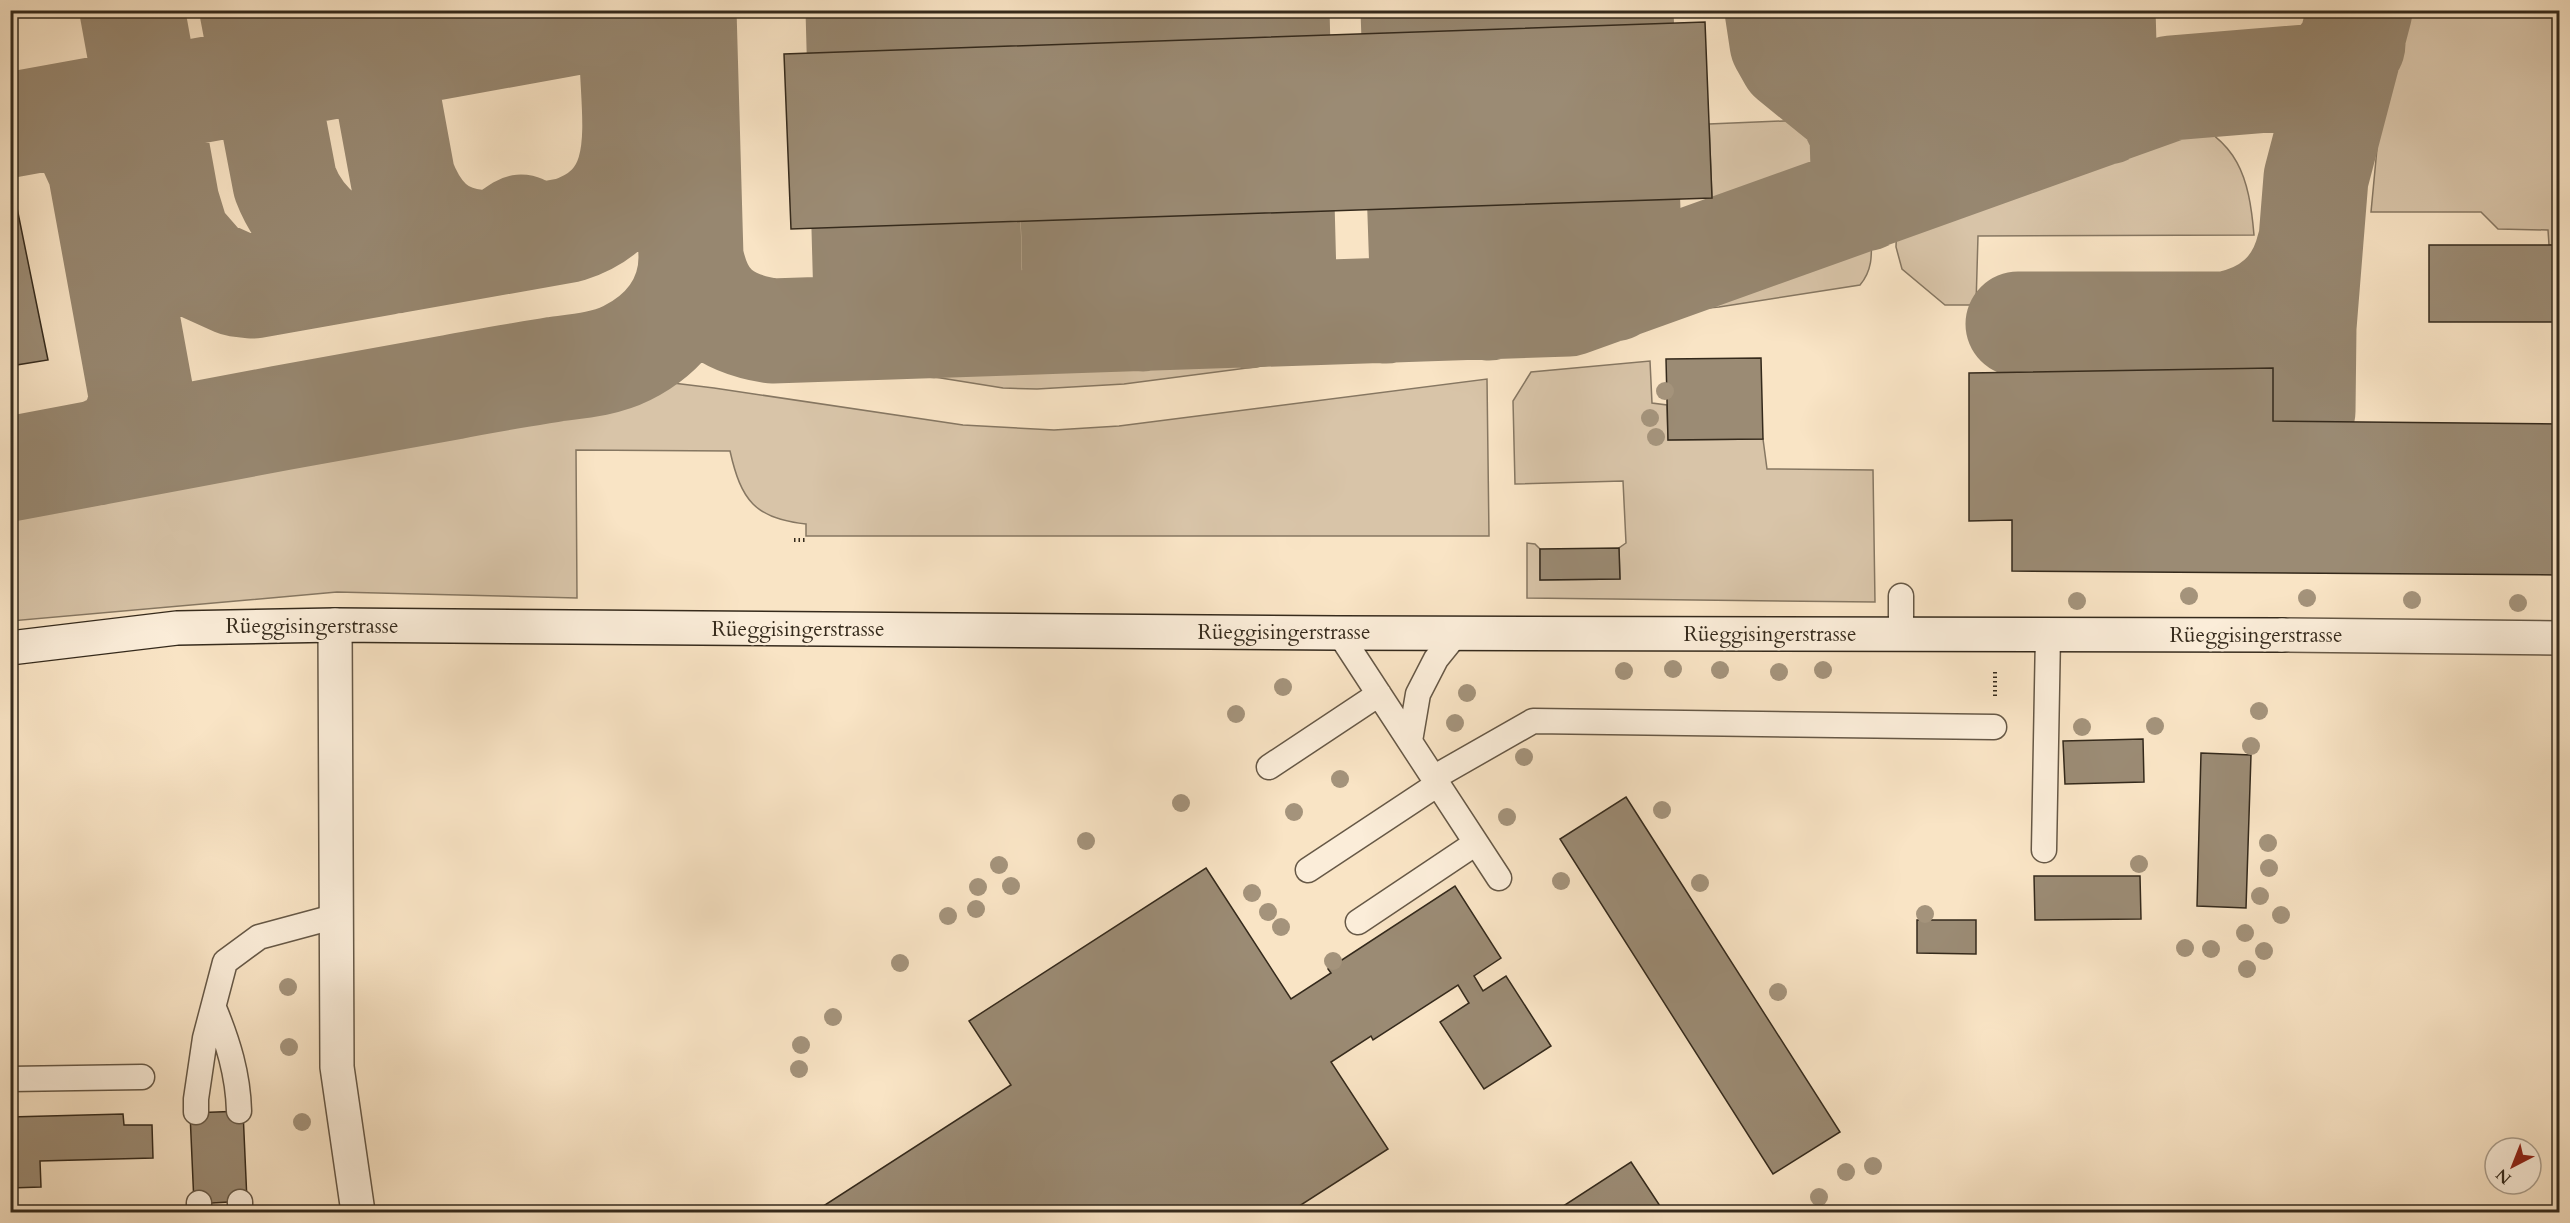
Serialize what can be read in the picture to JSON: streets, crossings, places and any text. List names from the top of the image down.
{
  "streets": {
    "main road": ["Rüeggisingerstrasse"]
  },
  "north": "bottom left"
}
